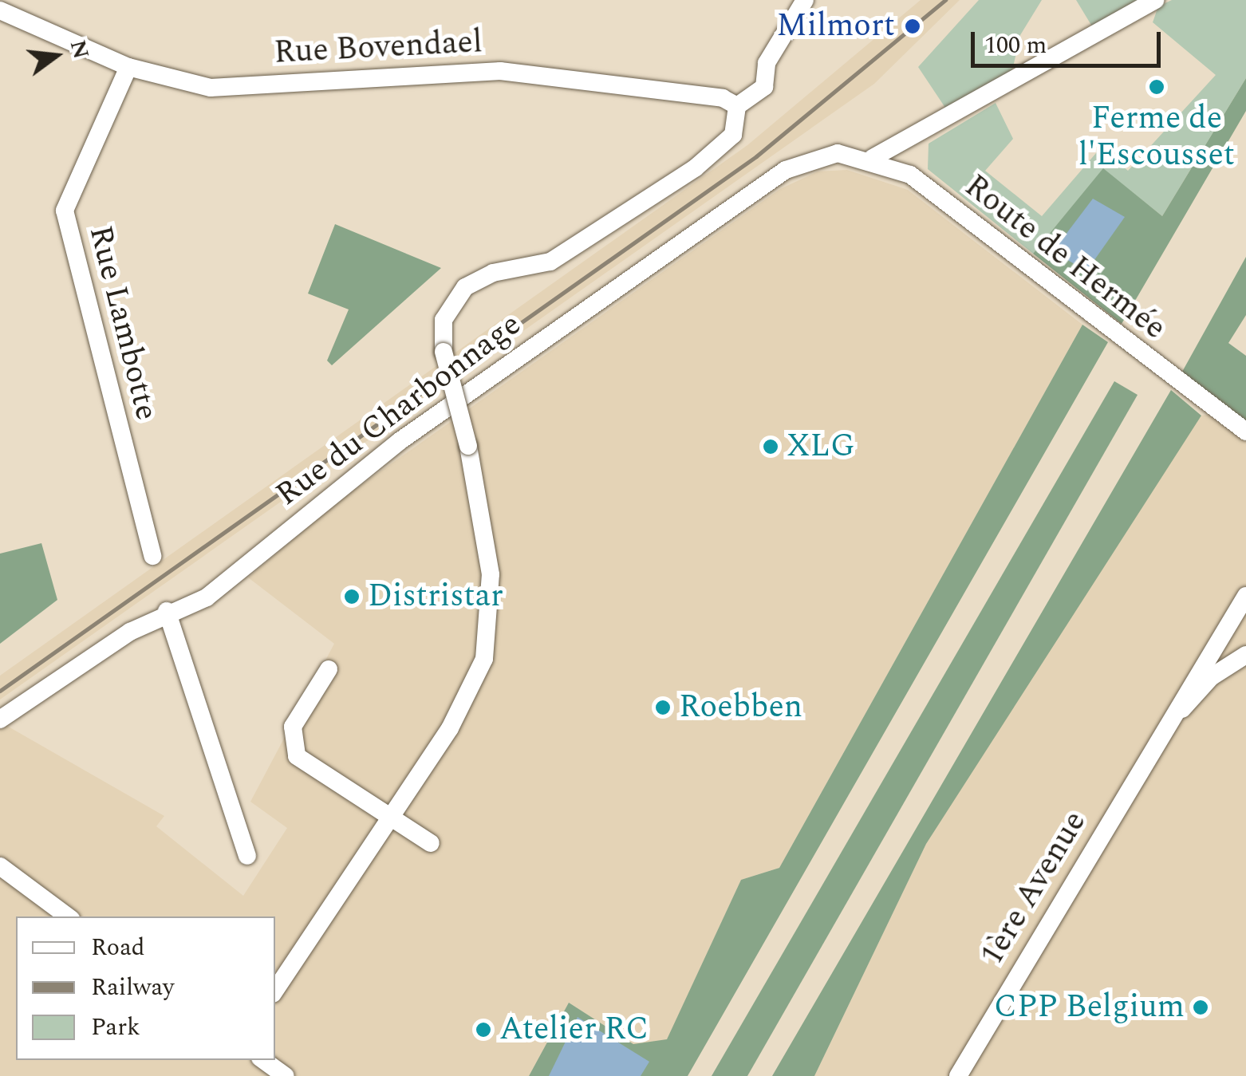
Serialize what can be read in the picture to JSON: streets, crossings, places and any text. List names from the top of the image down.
{
  "streets": {
    "street": [
      "Rue Bovendael",
      "Route de Hermée",
      "Rue Lambotte",
      "Rue du Charbonnage",
      "1ère Avenue"
    ]
  },
  "crossings": [
    ["Rue Bovendael", "Rue Lambotte"],
    ["Route de Hermée", "Rue du Charbonnage"]
  ],
  "places": [
    "Milmort",
    "Ferme de l'Escousset",
    "XLG",
    "Distristar",
    "Roebben",
    "CPP Belgium",
    "Atelier RC"
  ],
  "legend": ["Road", "Railway", "Park"],
  "scale_bar": "100 m",
  "north": "right"
}
